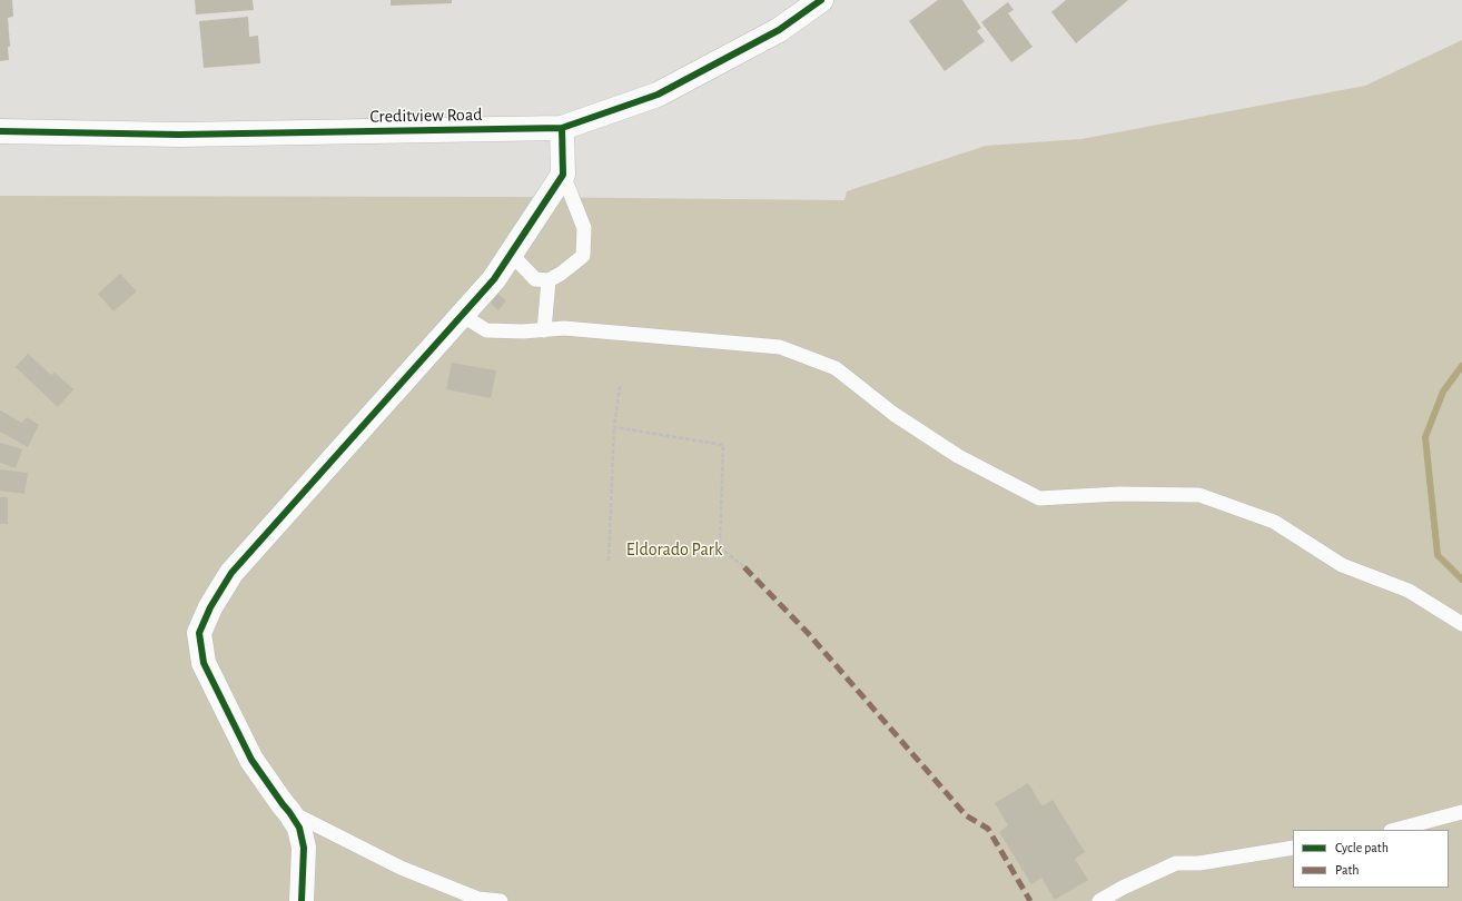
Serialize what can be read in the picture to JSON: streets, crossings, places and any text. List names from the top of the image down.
{
  "streets": {
    "street": ["Creditview Road"]
  },
  "parks": ["Eldorado Park"],
  "legend": ["Cycle path", "Path"]
}
